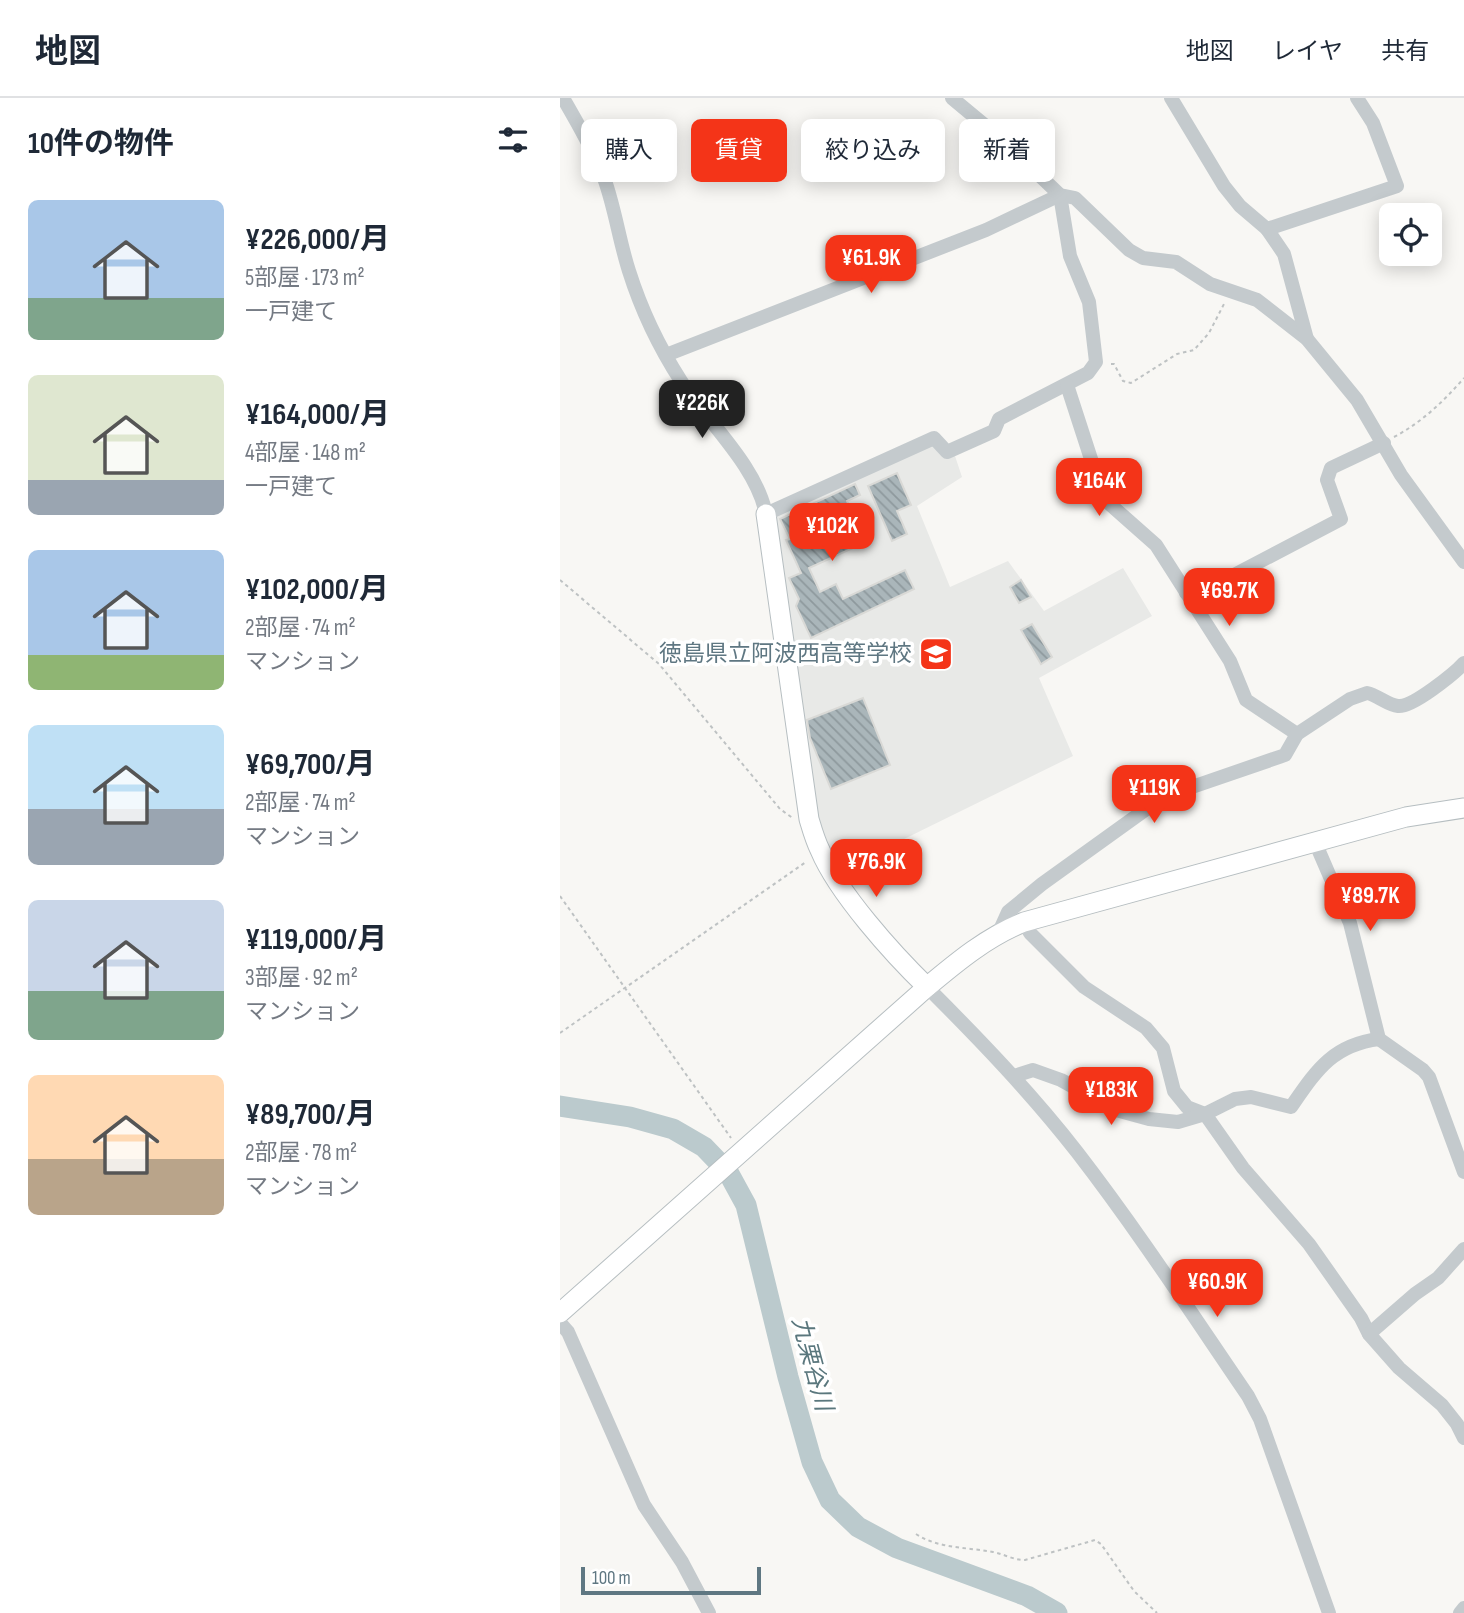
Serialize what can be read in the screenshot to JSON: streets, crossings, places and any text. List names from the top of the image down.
{
  "water": ["九栗谷川"],
  "places": {
    "school or university": ["徳島県立阿波西高等学校"]
  },
  "scale_bar": "100 m",
  "page": {
    "header": "地図",
    "nav": ["地図", "レイヤ", "共有"],
    "heading": "10件の物件",
    "chip": [
      "購入",
      "賃貸",
      "絞り込み",
      "新着"
    ],
    "list": [
      {
        "name": "¥226,000/月",
        "note": "5部屋 · 173 m² · 一戸建て"
      },
      {
        "name": "¥164,000/月",
        "note": "4部屋 · 148 m² · 一戸建て"
      },
      {
        "name": "¥102,000/月",
        "note": "2部屋 · 74 m² · マンション"
      },
      {
        "name": "¥69,700/月",
        "note": "2部屋 · 74 m² · マンション"
      },
      {
        "name": "¥119,000/月",
        "note": "3部屋 · 92 m² · マンション"
      },
      {
        "name": "¥89,700/月",
        "note": "2部屋 · 78 m² · マンション"
      }
    ],
    "price": [
      "¥61.9K",
      "¥226K",
      "¥164K",
      "¥102K",
      "¥69.7K",
      "¥119K",
      "¥76.9K",
      "¥89.7K",
      "¥183K",
      "¥60.9K"
    ],
    "scale": "100 m"
  }
}
